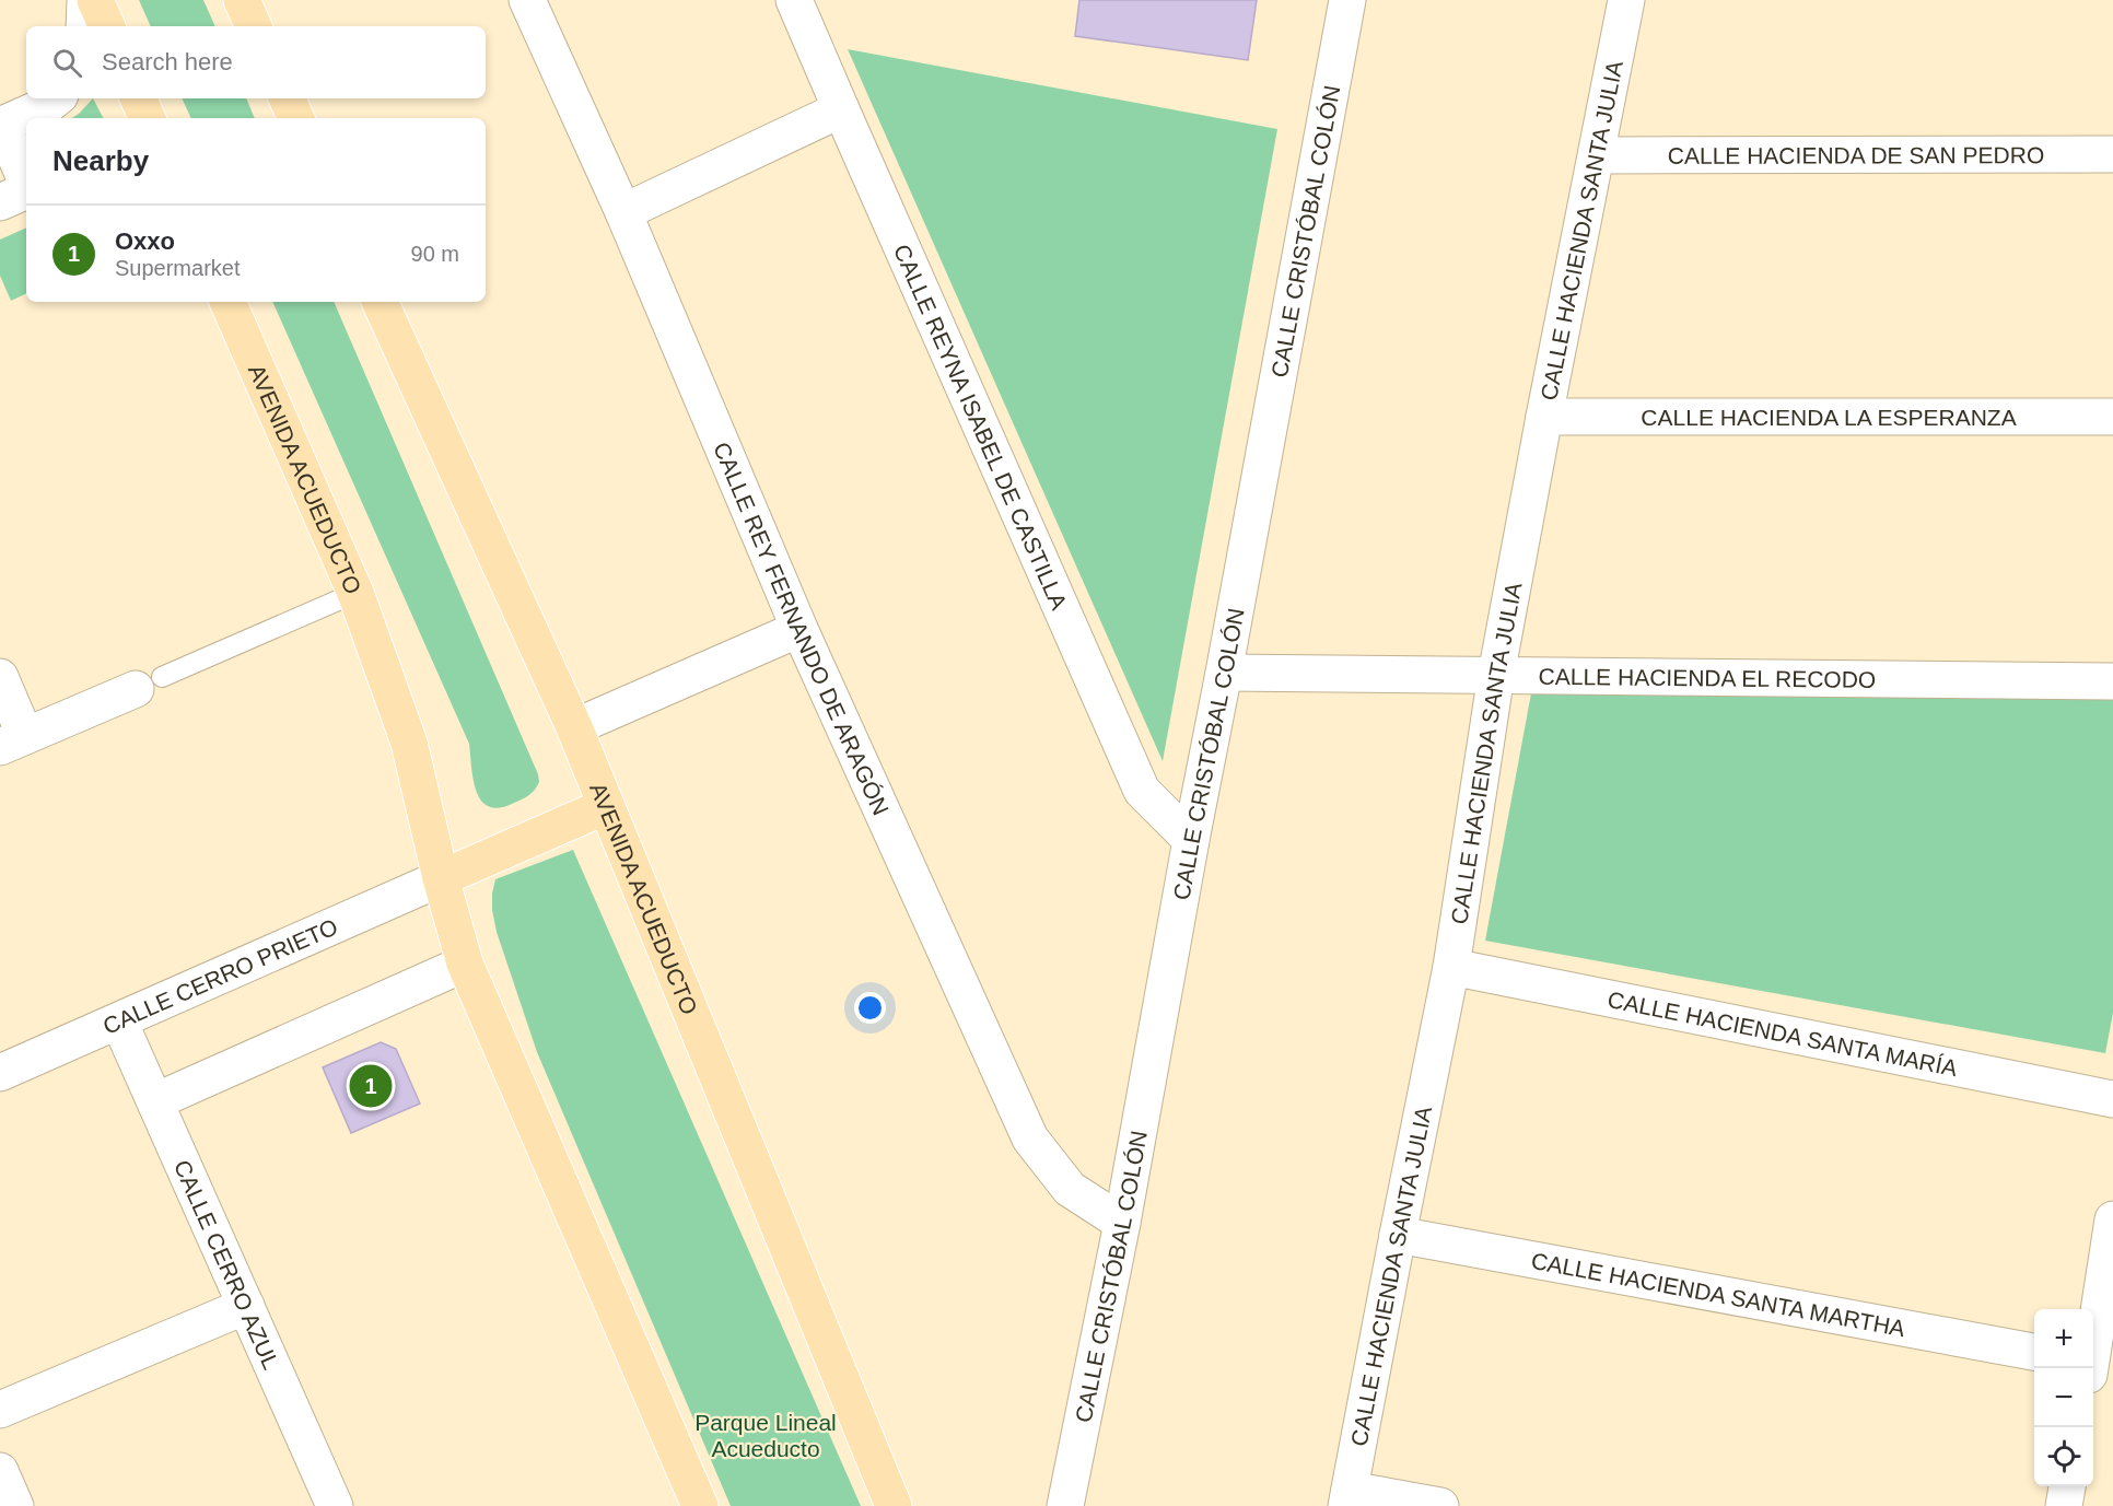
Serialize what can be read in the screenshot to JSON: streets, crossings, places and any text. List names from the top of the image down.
{
  "streets": {
    "main road": ["AVENIDA ACUEDUCTO"],
    "street": [
      "CALLE HACIENDA DE SAN PEDRO",
      "CALLE HACIENDA SANTA JULIA",
      "CALLE CRISTÓBAL COLÓN",
      "CALLE HACIENDA LA ESPERANZA",
      "CALLE REYNA ISABEL DE CASTILLA",
      "CALLE REY FERNANDO DE ARAGÓN",
      "CALLE HACIENDA EL RECODO",
      "CALLE CERRO PRIETO",
      "CALLE HACIENDA SANTA MARÍA",
      "CALLE CERRO AZUL",
      "CALLE HACIENDA SANTA MARTHA"
    ]
  },
  "crossings": [
    ["CALLE HACIENDA DE SAN PEDRO", "CALLE HACIENDA SANTA JULIA"],
    ["CALLE HACIENDA SANTA JULIA", "CALLE HACIENDA LA ESPERANZA"],
    ["CALLE HACIENDA SANTA JULIA", "CALLE HACIENDA EL RECODO"],
    ["CALLE HACIENDA SANTA JULIA", "CALLE HACIENDA SANTA MARÍA"],
    ["CALLE HACIENDA SANTA JULIA", "CALLE HACIENDA SANTA MARTHA"],
    ["CALLE CRISTÓBAL COLÓN", "CALLE REYNA ISABEL DE CASTILLA"],
    ["CALLE CRISTÓBAL COLÓN", "CALLE REY FERNANDO DE ARAGÓN"],
    ["CALLE CRISTÓBAL COLÓN", "CALLE HACIENDA EL RECODO"],
    ["AVENIDA ACUEDUCTO", "CALLE CERRO PRIETO"],
    ["CALLE CERRO PRIETO", "CALLE CERRO AZUL"]
  ],
  "parks": ["Parque Lineal Acueducto"],
  "page": {
    "search": "Search here",
    "heading": "Nearby",
    "list": [
      {
        "mark": "1",
        "name": "Oxxo",
        "note": "Supermarket",
        "value": "90 m"
      }
    ],
    "pins": "1",
    "map_buttons": ["+", "−"]
  }
}
